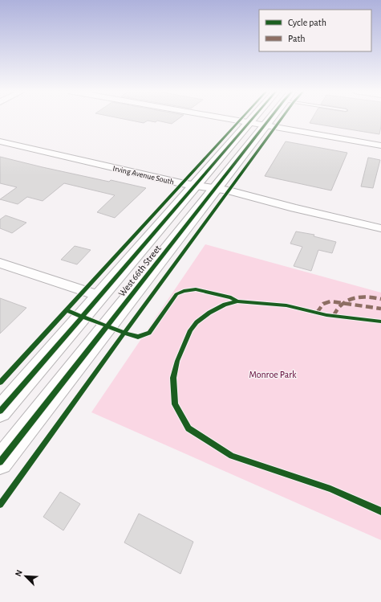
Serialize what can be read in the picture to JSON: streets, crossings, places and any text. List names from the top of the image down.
{
  "streets": {
    "main road": ["West 66th Street"],
    "street": ["Irving Avenue South"]
  },
  "crossings": [
    ["Irving Avenue South", "West 66th Street"]
  ],
  "parks": ["Monroe Park"],
  "legend": ["Cycle path", "Path"],
  "north": "top left"
}
